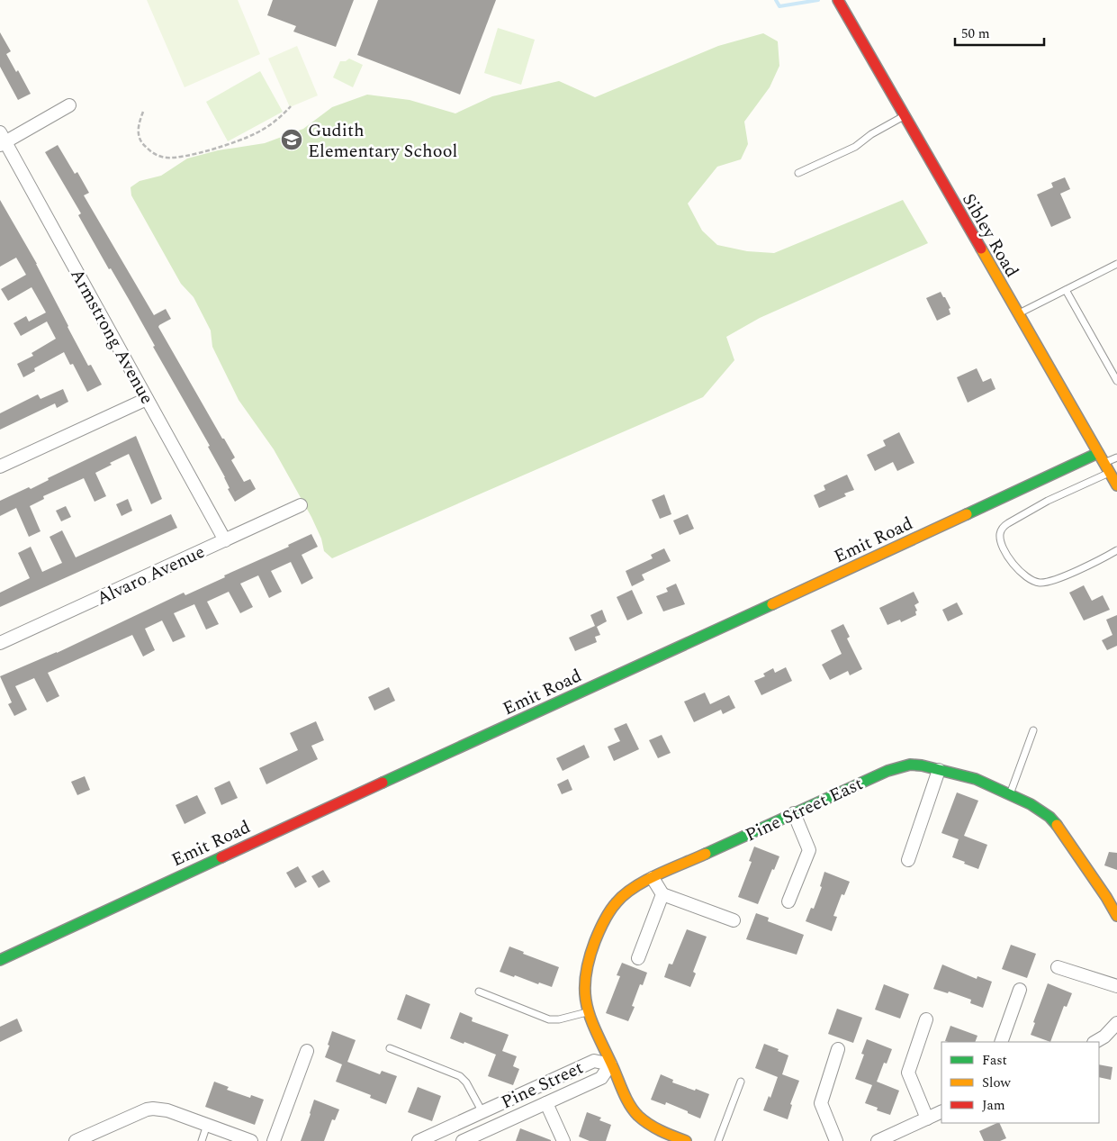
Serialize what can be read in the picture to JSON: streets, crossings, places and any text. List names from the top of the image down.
{
  "streets": {
    "street": [
      "Sibley Road",
      "Armstrong Avenue",
      "Emit Road",
      "Alvaro Avenue",
      "Pine Street East",
      "Pine Street"
    ]
  },
  "crossings": [
    ["Sibley Road", "Emit Road"],
    ["Armstrong Avenue", "Alvaro Avenue"],
    ["Pine Street East", "Pine Street"]
  ],
  "places": {
    "school or university": ["Gudith Elementary School"]
  },
  "legend": ["Fast", "Slow", "Jam"],
  "scale_bar": "50 m"
}
